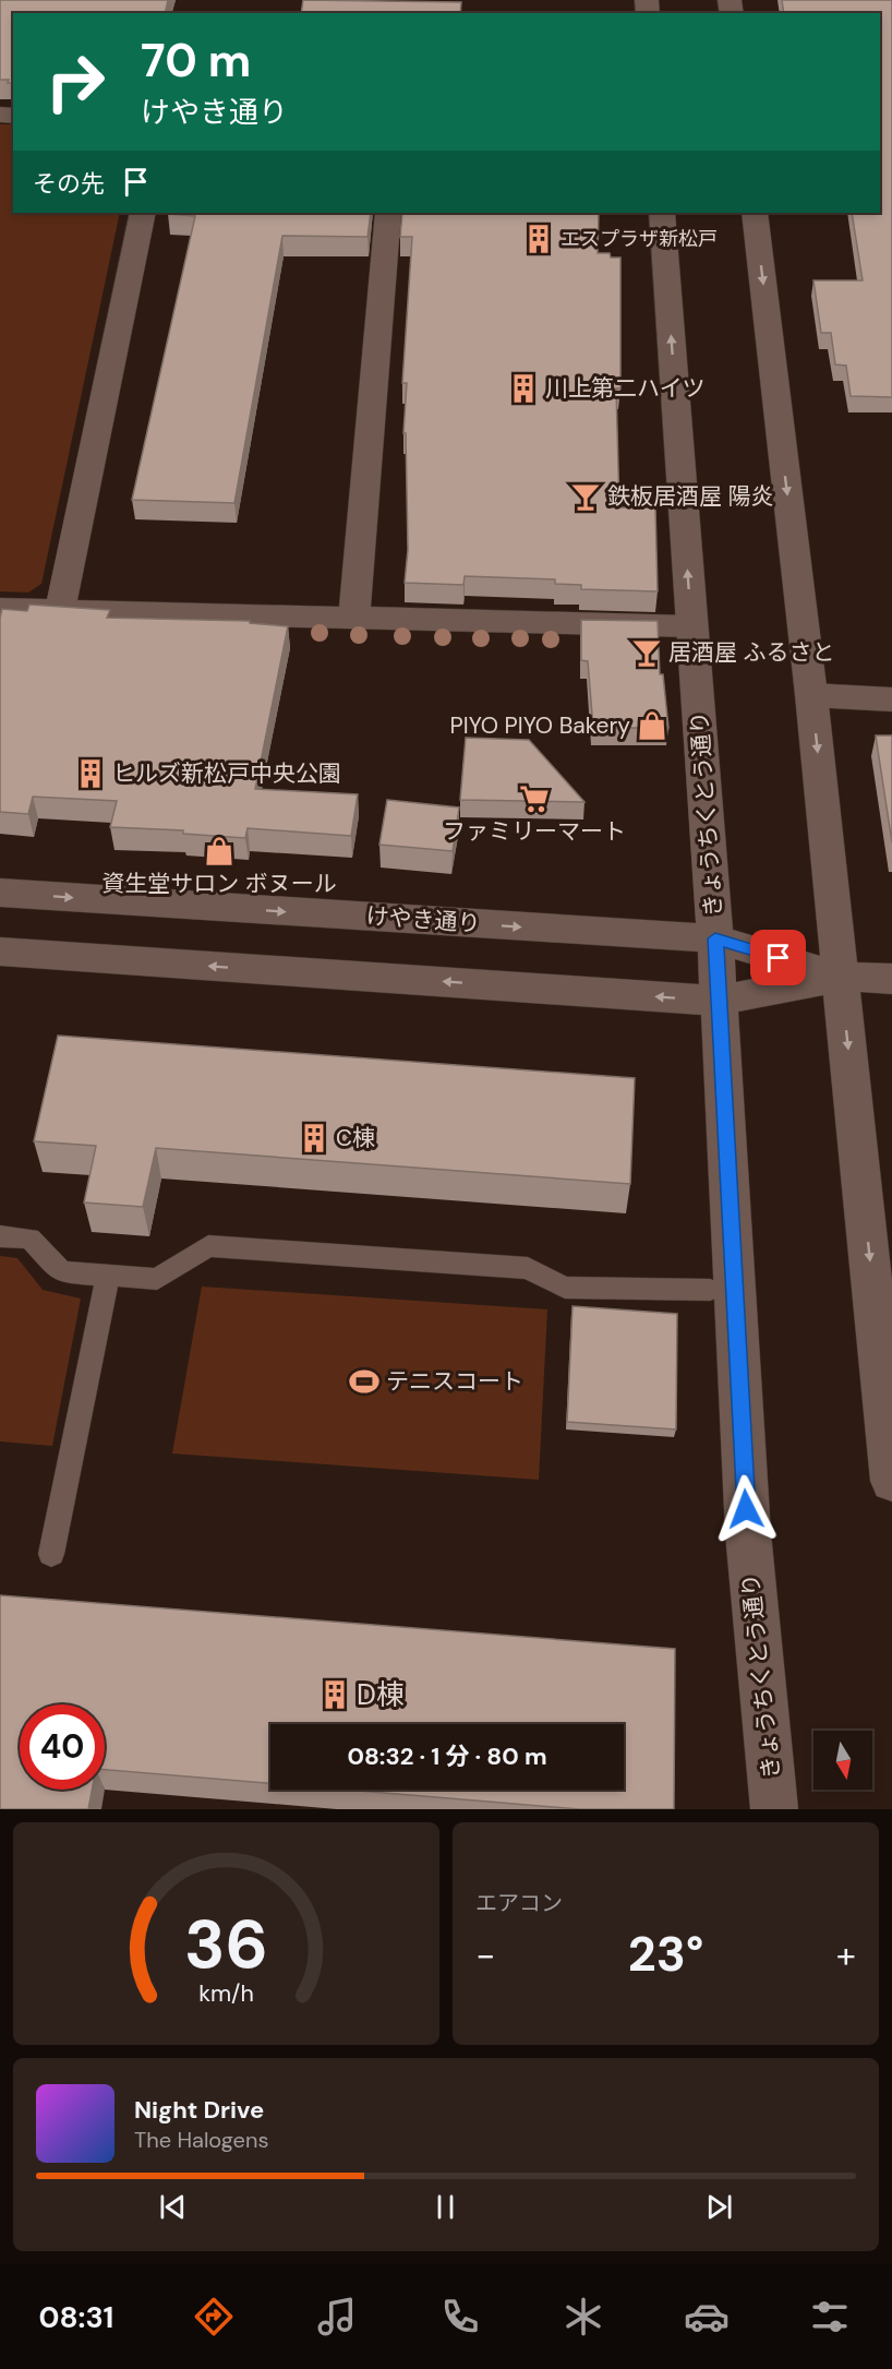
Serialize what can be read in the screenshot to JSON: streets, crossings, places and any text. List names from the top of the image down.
{
  "streets": {
    "street": ["きょうちくとう通り", "けやき通り"]
  },
  "crossings": [
    ["きょうちくとう通り", "けやき通り"]
  ],
  "places": {
    "building": [
      "エスプラザ新松戸",
      "川上第二ハイツ",
      "ヒルズ新松戸中央公園",
      "C棟",
      "D棟"
    ],
    "bar": ["鉄板居酒屋 陽炎", "居酒屋 ふるさと"],
    "shop": ["PIYO PIYO Bakery", "資生堂サロン ボヌール"],
    "supermarket": ["ファミリーマート"],
    "sports": ["テニスコート"]
  },
  "north": "bottom",
  "page": {
    "turn": ["70 m", "けやき通り"],
    "then": "その先",
    "limit": "40",
    "trip": "08:32 · 1 分 · 80 m",
    "tile": "エアコン",
    "heat": ["−", "23°", "+"],
    "song": ["Night Drive", "The Halogens"],
    "tabs": "08:31",
    "gauge": ["36", "km/h"]
  }
}
